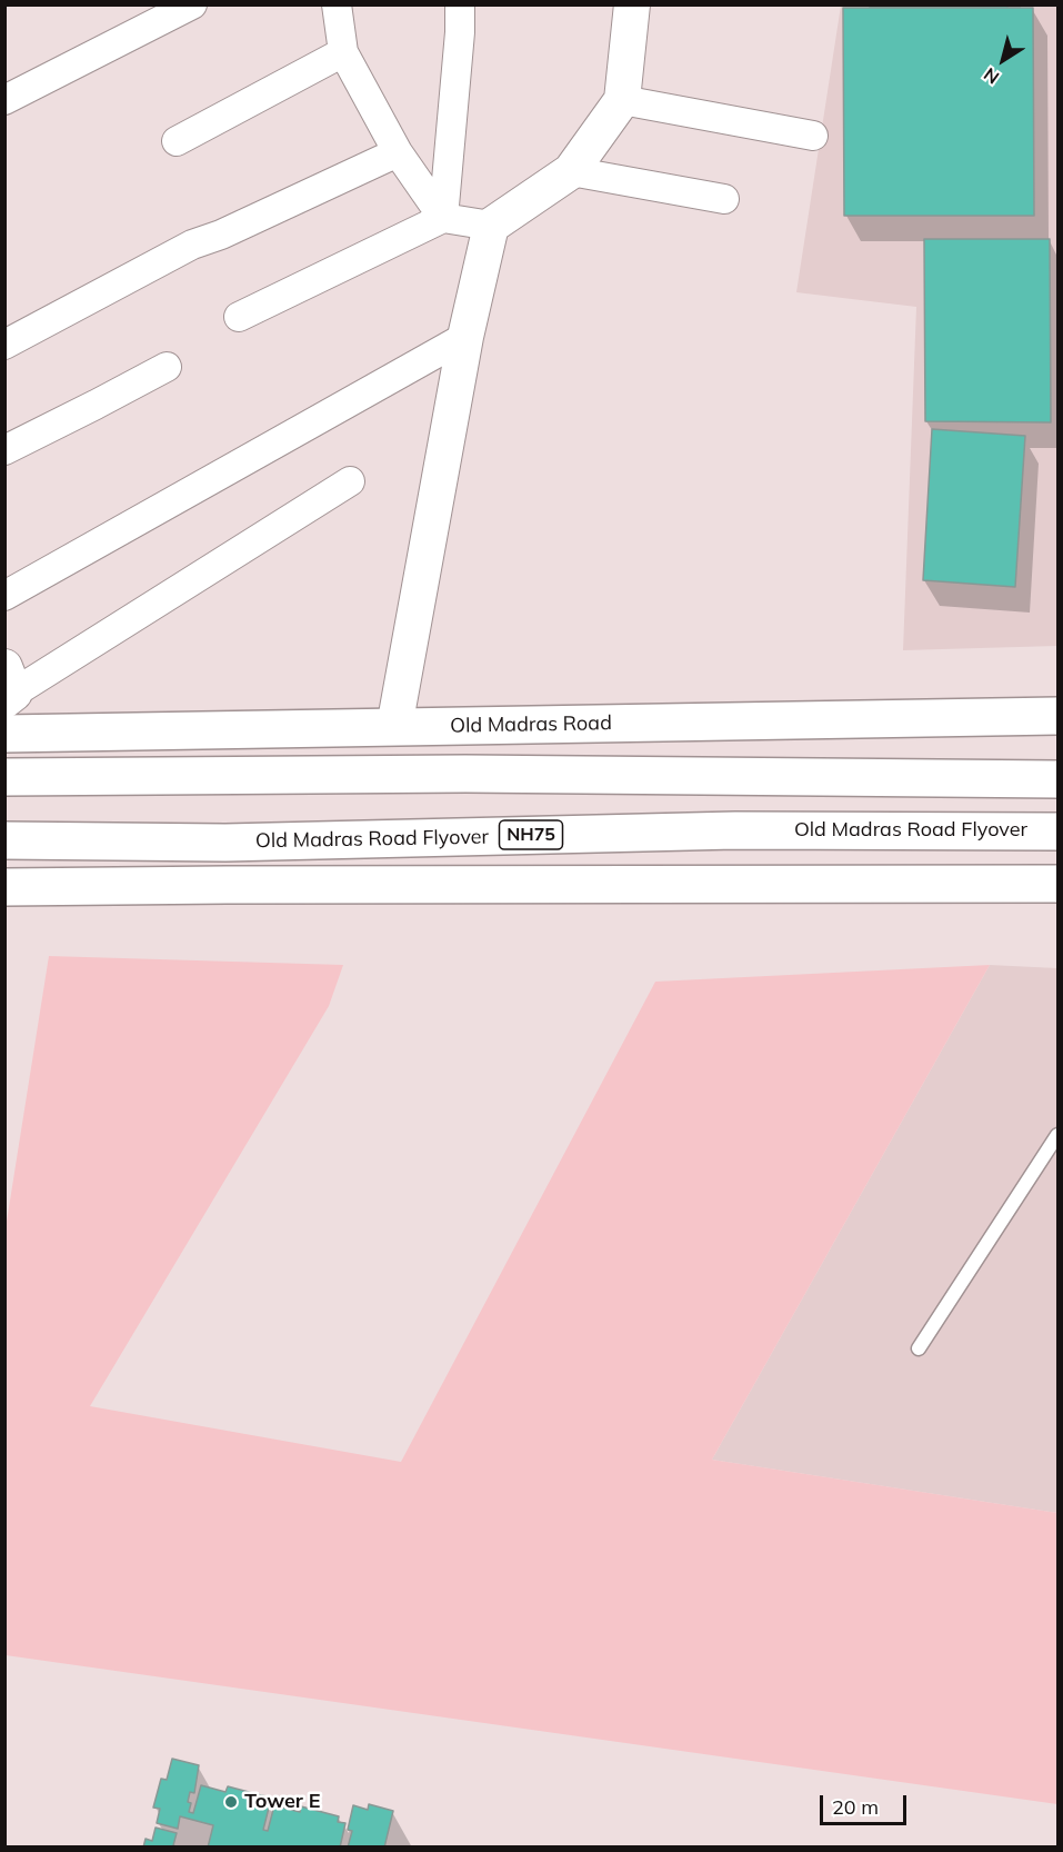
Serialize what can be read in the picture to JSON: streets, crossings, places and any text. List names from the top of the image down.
{
  "streets": {
    "main road": ["Old Madras Road", "Old Madras Road Flyover", "NH75"]
  },
  "places": ["Tower E"],
  "scale_bar": "20 m",
  "north": "bottom left"
}
